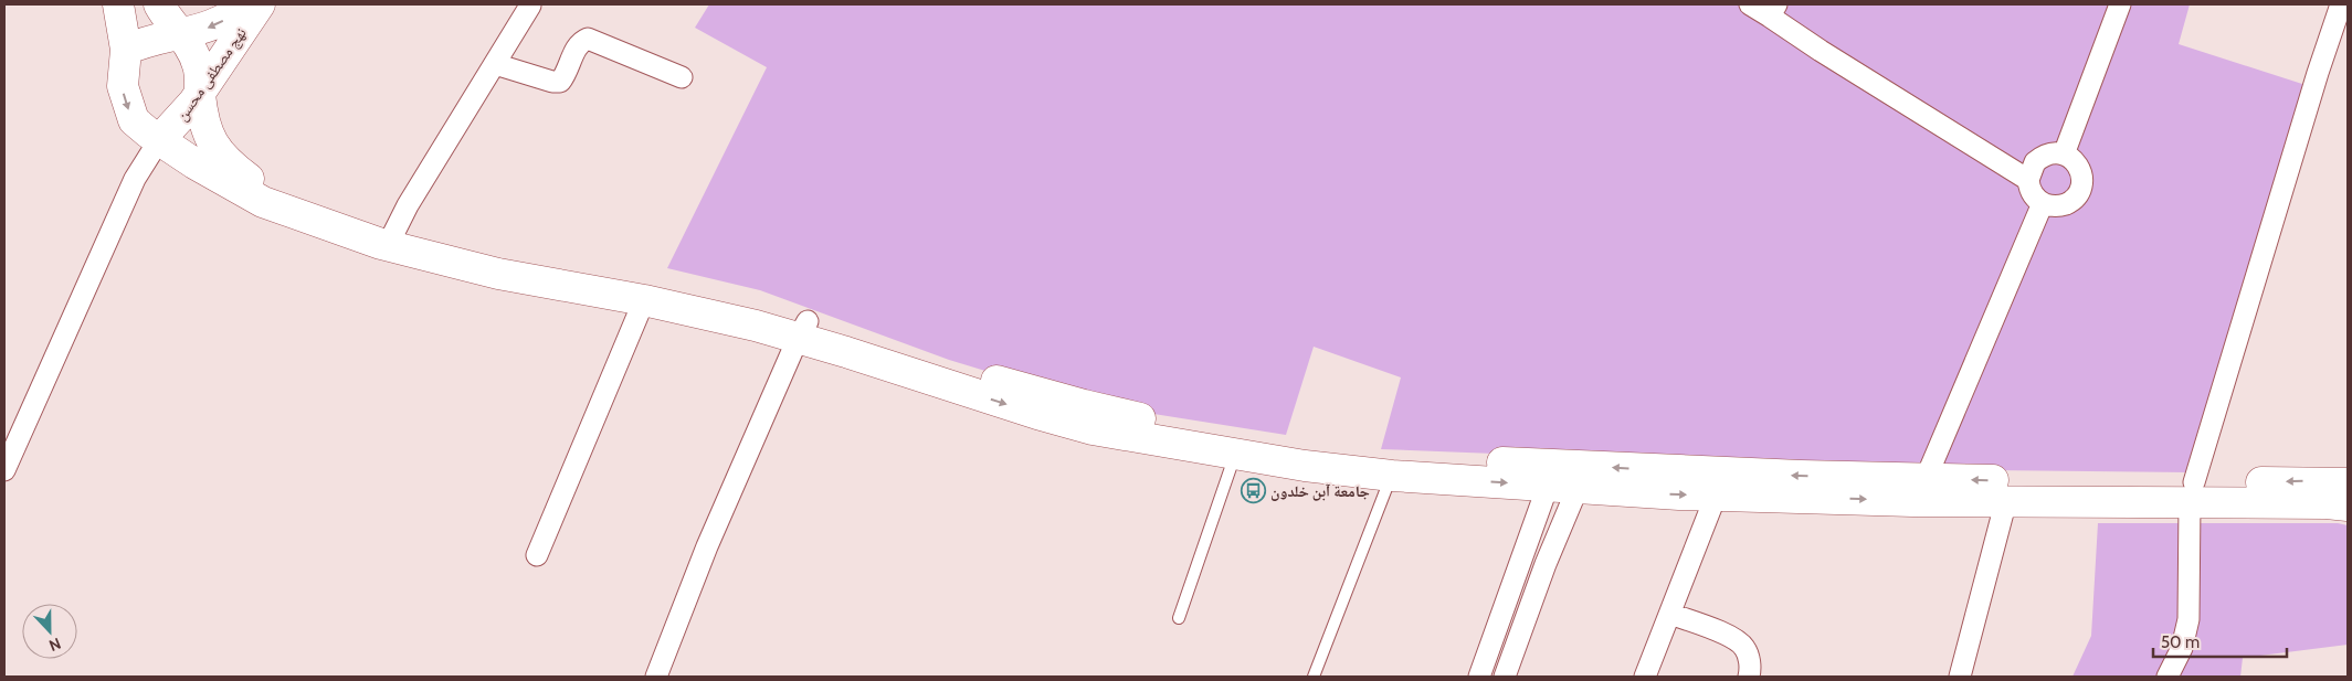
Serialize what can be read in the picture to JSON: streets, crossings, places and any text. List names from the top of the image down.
{
  "streets": {
    "main road": ["نهج مصطفى محسن"]
  },
  "places": {
    "bus stop": ["جامعة آبن خلدون"]
  },
  "scale_bar": "50 m",
  "north": "bottom"
}
